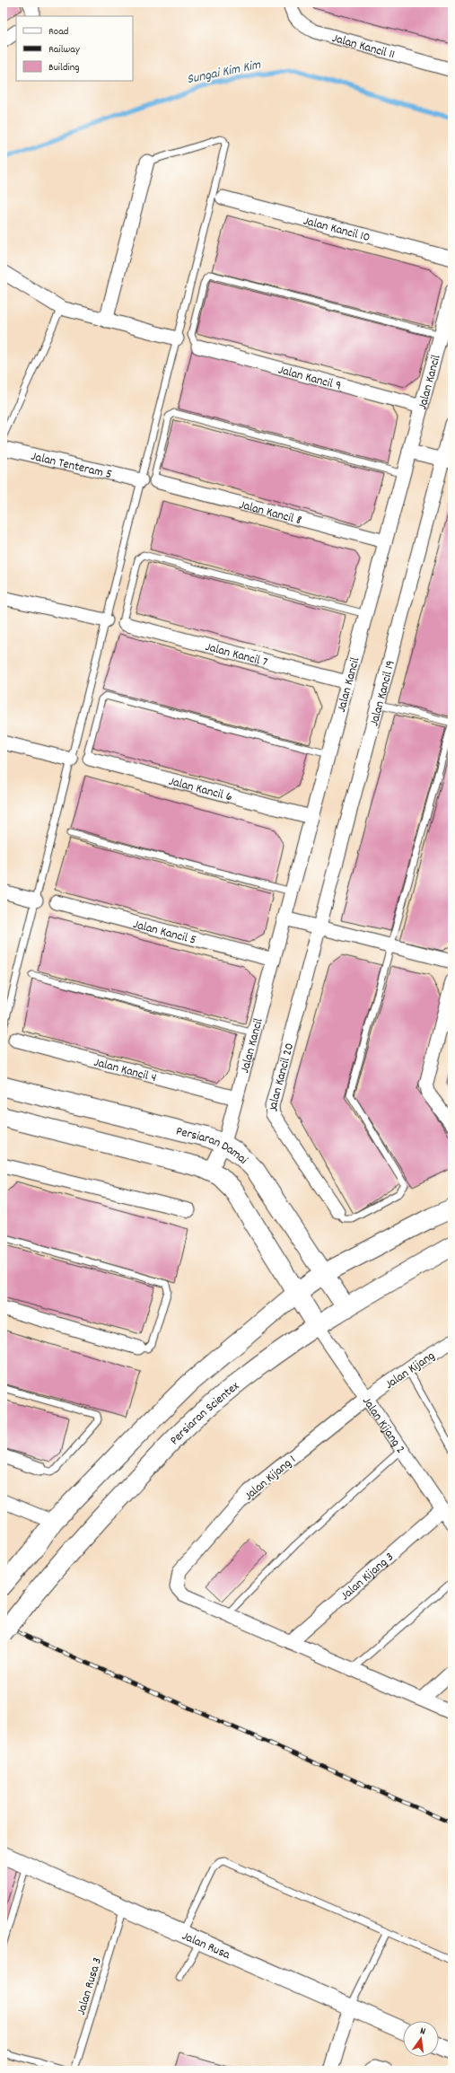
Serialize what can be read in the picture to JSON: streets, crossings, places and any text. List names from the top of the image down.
{
  "streets": {
    "main road": ["Persiaran Damai", "Persiaran Scientex"],
    "street": [
      "Jalan Kancil 11",
      "Jalan Kancil 10",
      "Jalan Kancil 9",
      "Jalan Kancil",
      "Jalan Tenteram 5",
      "Jalan Kancil 8",
      "Jalan Kancil 7",
      "Jalan Kancil 19",
      "Jalan Kancil 6",
      "Jalan Kancil 5",
      "Jalan Kancil 4",
      "Jalan Kancil 20",
      "Jalan Kijang",
      "Jalan Kijang 2",
      "Jalan Kijang 1",
      "Jalan Kijang 3",
      "Jalan Rusa"
    ],
    "lane": ["Jalan Rusa 3"]
  },
  "crossings": [
    ["Jalan Kancil 9", "Jalan Kancil"],
    ["Jalan Kancil", "Jalan Kancil 8"],
    ["Jalan Kancil", "Jalan Kancil 7"],
    ["Jalan Kancil", "Jalan Kancil 6"],
    ["Jalan Kancil", "Jalan Kancil 5"],
    ["Jalan Kancil", "Jalan Kancil 4"],
    ["Jalan Kancil", "Persiaran Damai"],
    ["Jalan Kancil 19", "Jalan Kancil 20"],
    ["Persiaran Damai", "Persiaran Scientex"],
    ["Persiaran Damai", "Jalan Kijang 2"],
    ["Jalan Kijang", "Jalan Kijang 2"],
    ["Jalan Kijang", "Jalan Kijang 1"],
    ["Persiaran Scientex", "Jalan Kijang 2"],
    ["Jalan Kijang 2", "Jalan Kijang 1"],
    ["Jalan Kijang 2", "Jalan Kijang 3"],
    ["Jalan Rusa", "Jalan Rusa 3"]
  ],
  "water": ["Sungai Kim Kim"],
  "legend": ["Road", "Railway", "Building"],
  "north": "top"
}
